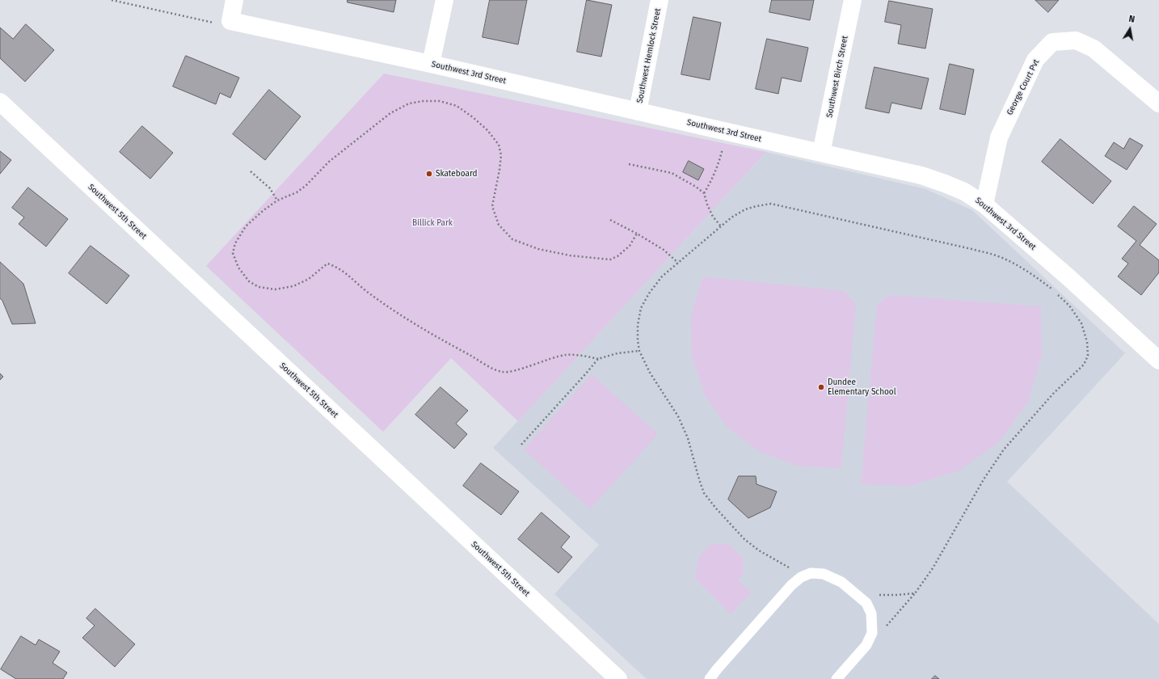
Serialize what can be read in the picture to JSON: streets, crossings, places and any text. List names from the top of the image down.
{
  "streets": {
    "street": [
      "Southwest Hemlock Street",
      "Southwest 3rd Street",
      "Southwest Birch Street",
      "George Court Pvt",
      "Southwest 5th Street"
    ]
  },
  "crossings": [
    ["Southwest Hemlock Street", "Southwest 3rd Street"],
    ["Southwest 3rd Street", "Southwest Birch Street"],
    ["Southwest 3rd Street", "George Court Pvt"]
  ],
  "parks": ["Billick Park"],
  "places": ["Skateboard", "Dundee Elementary School"],
  "north": "top"
}
